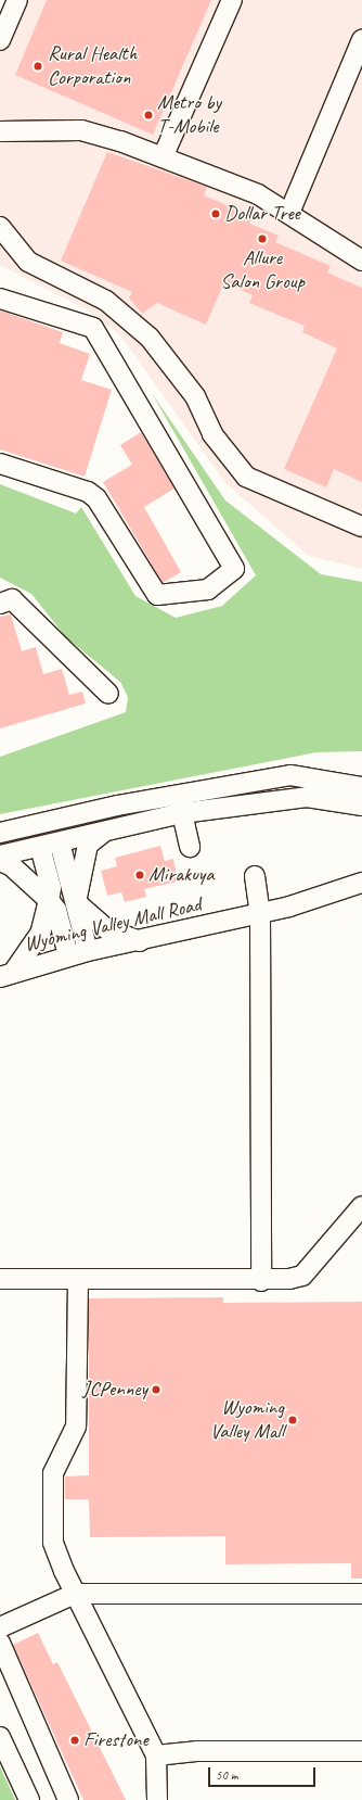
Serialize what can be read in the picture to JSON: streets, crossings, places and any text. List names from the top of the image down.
{
  "streets": {
    "street": ["Wyoming Valley Mall Road"]
  },
  "places": [
    "Rural Health Corporation",
    "Metro by T-Mobile",
    "Dollar Tree",
    "Allure Salon Group",
    "Mirakuya",
    "JCPenney",
    "Wyoming Valley Mall",
    "Firestone"
  ],
  "scale_bar": "50 m"
}
